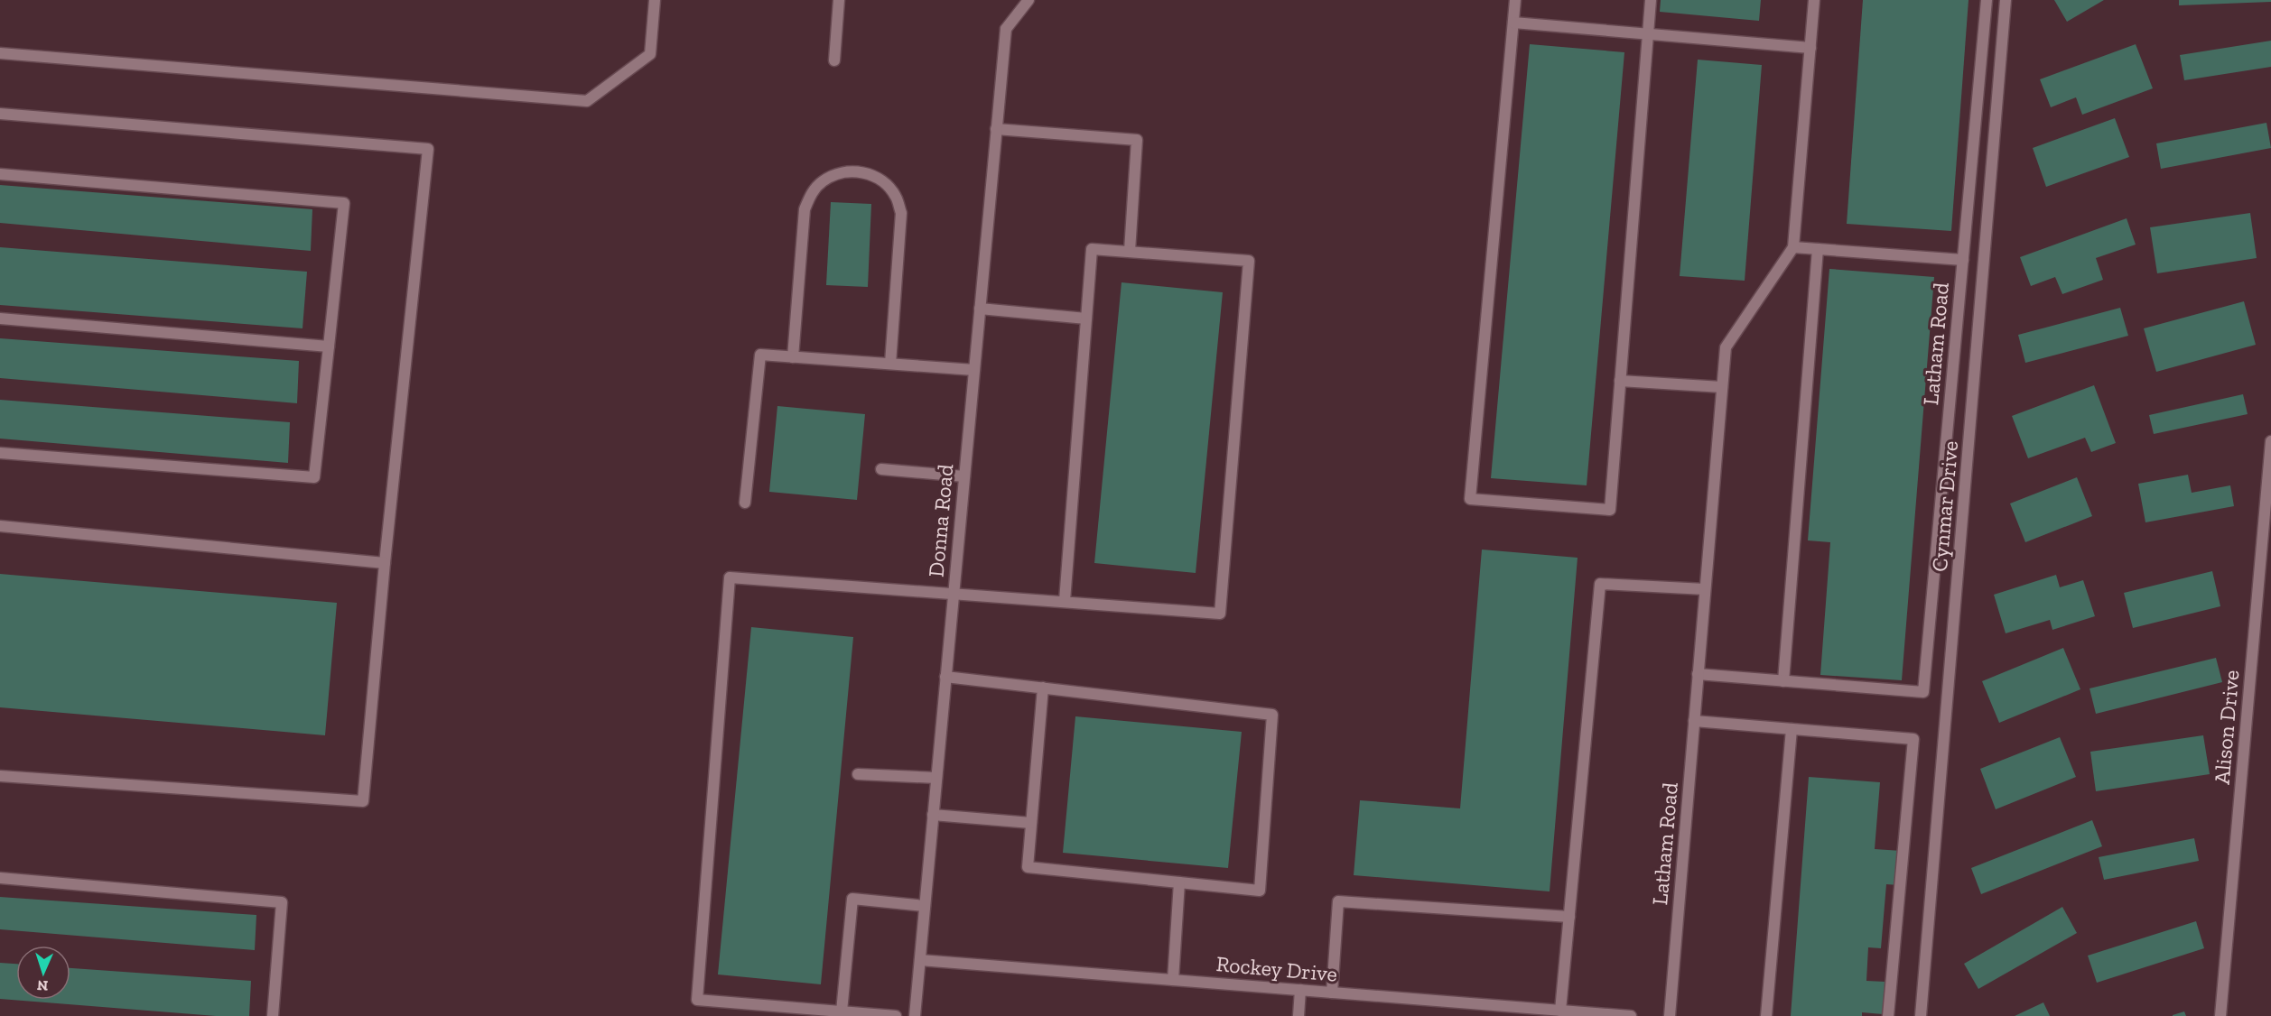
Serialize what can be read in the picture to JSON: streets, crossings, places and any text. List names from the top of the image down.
{
  "streets": {
    "street": [
      "Latham Road",
      "Cynmar Drive",
      "Donna Road",
      "Alison Drive",
      "Rockey Drive"
    ]
  },
  "crossings": [
    ["Donna Road", "Rockey Drive"]
  ],
  "north": "bottom"
}
